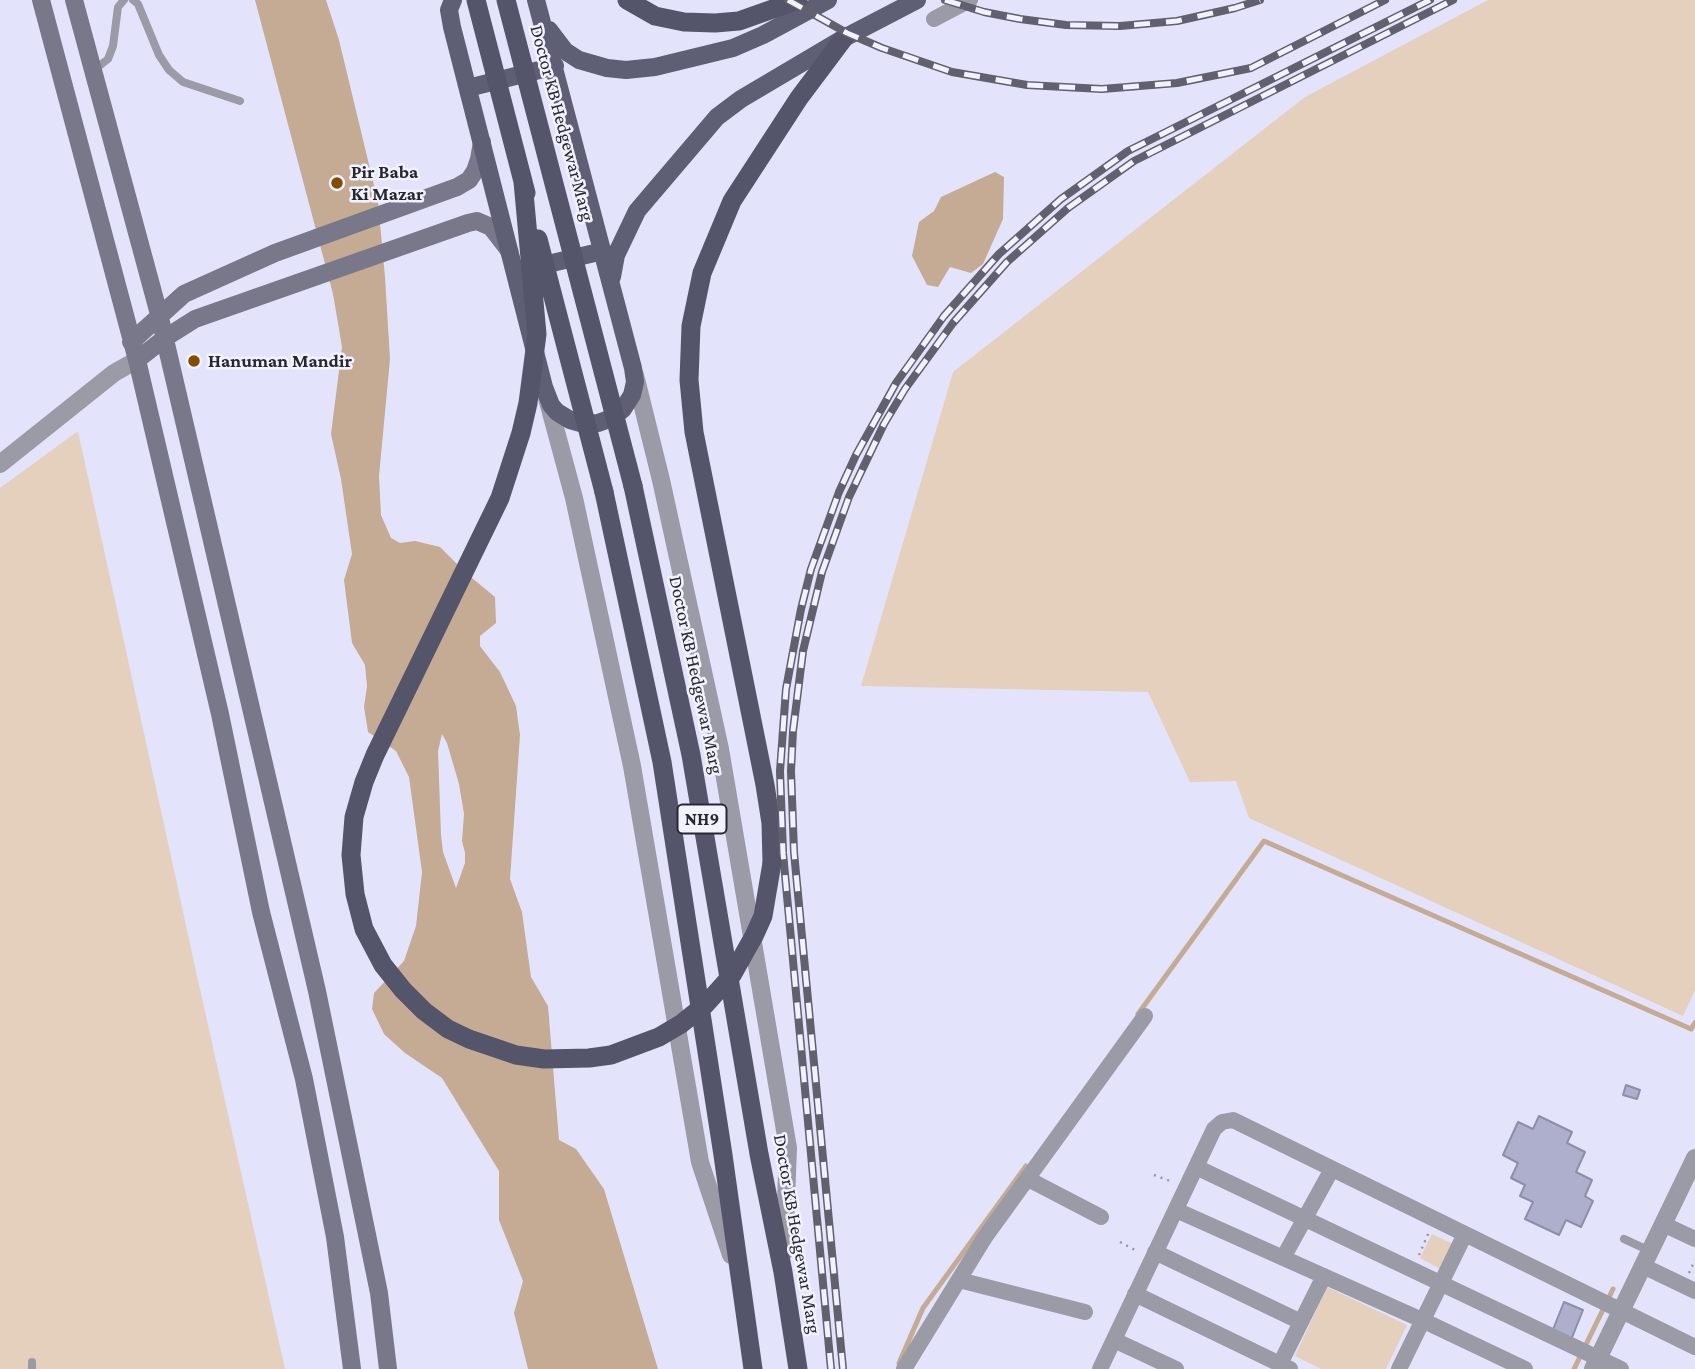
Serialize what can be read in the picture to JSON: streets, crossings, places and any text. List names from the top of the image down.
{
  "streets": {
    "highway": ["Doctor KB Hedgewar Marg", "NH9"]
  },
  "places": ["Pir Baba Ki Mazar", "Hanuman Mandir"]
}
